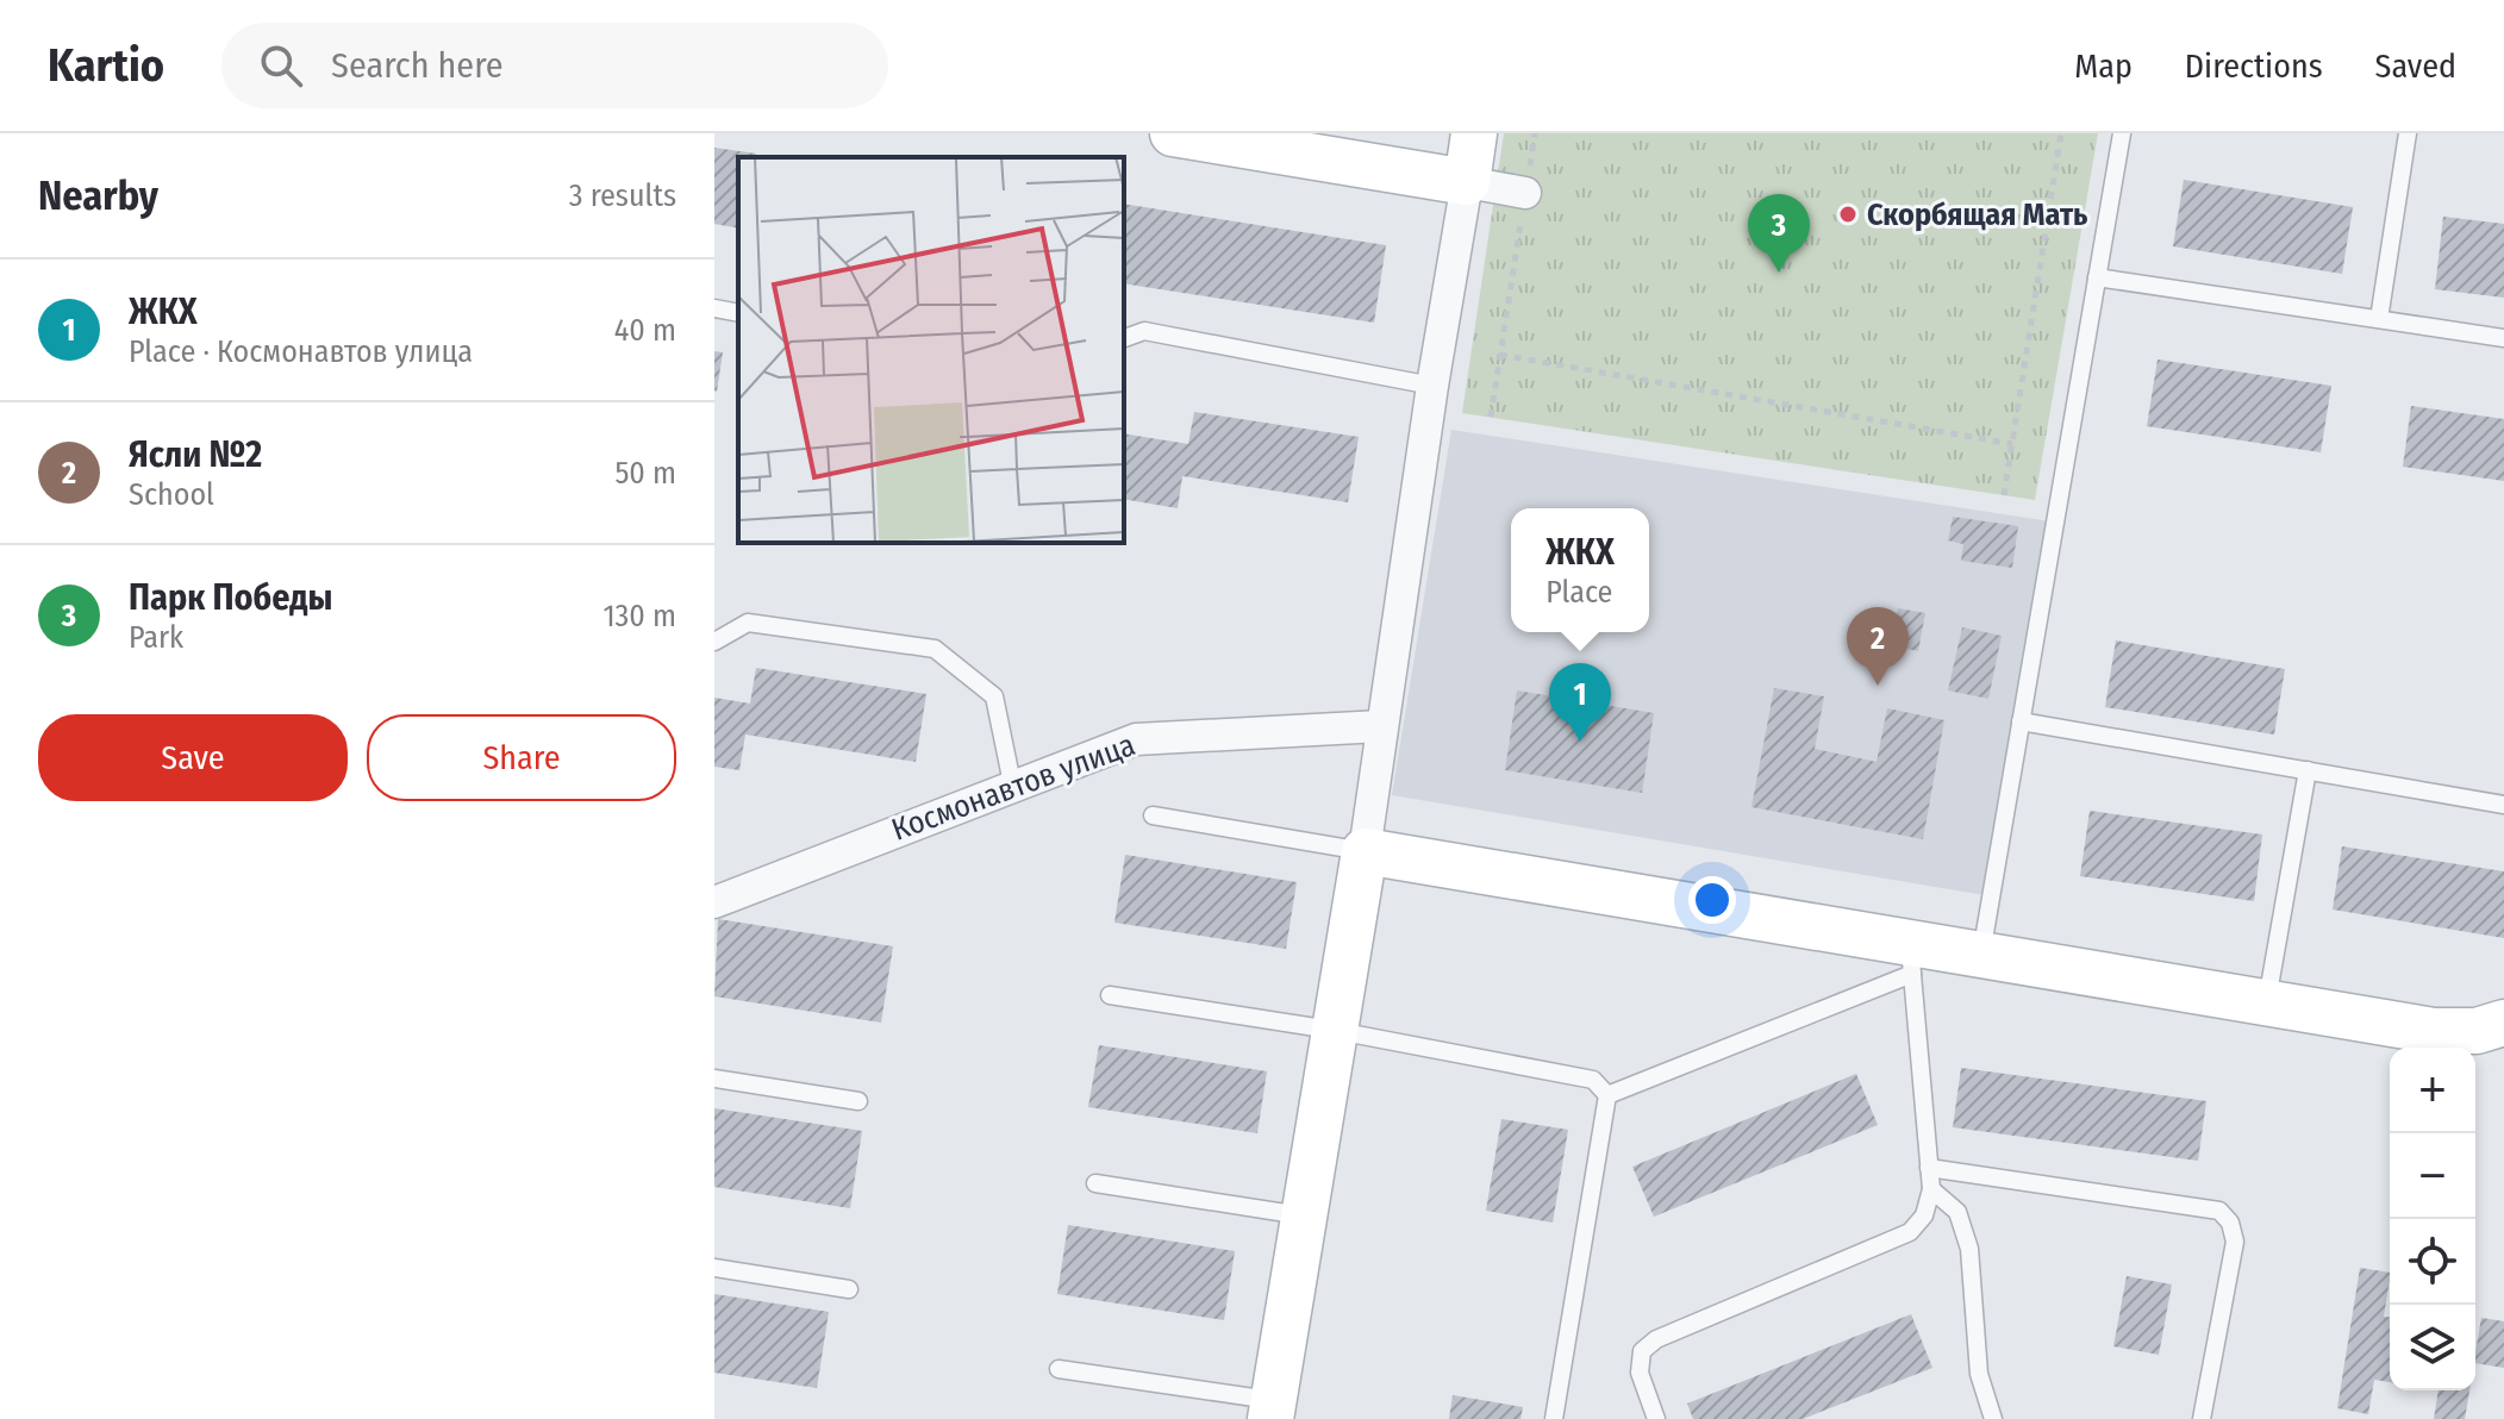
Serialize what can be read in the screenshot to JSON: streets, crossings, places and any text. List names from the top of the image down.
{
  "streets": {
    "street": ["Космонавтов улица"]
  },
  "places": ["Скорбящая Мать"],
  "page": {
    "header": "Kartio",
    "search": "Search here",
    "nav": ["Map", "Directions", "Saved"],
    "heading": ["Nearby", "3 results"],
    "pins": ["3", "2", "1"],
    "list": [
      {
        "mark": "1",
        "name": "ЖКХ",
        "note": "Place · Космонавтов улица",
        "value": "40 m"
      },
      {
        "mark": "2",
        "name": "Ясли №2",
        "note": "School",
        "value": "50 m"
      },
      {
        "mark": "3",
        "name": "Парк Победы",
        "note": "Park",
        "value": "130 m"
      }
    ],
    "popup": ["ЖКХ", "Place"],
    "buttons": ["Save", "Share"],
    "map_buttons": ["+", "−"]
  }
}
